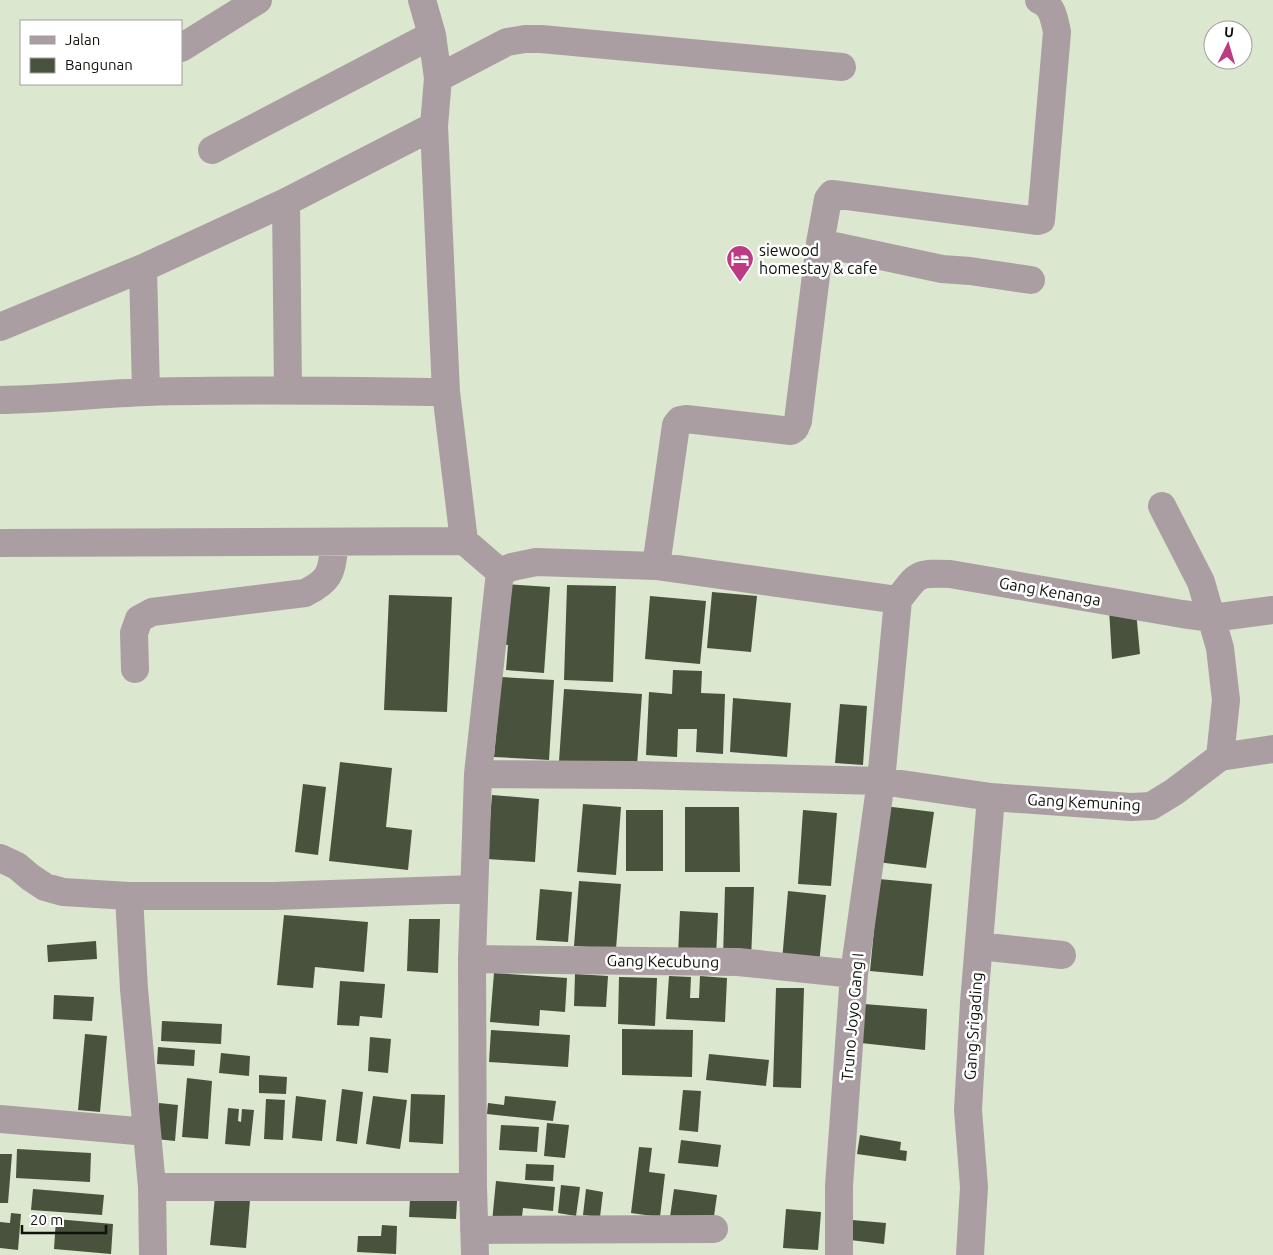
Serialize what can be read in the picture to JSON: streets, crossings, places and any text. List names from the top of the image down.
{
  "streets": {
    "street": [
      "Gang Kenanga",
      "Gang Kemuning",
      "Gang Kecubung",
      "Truno Joyo Gang I",
      "Gang Srigading"
    ]
  },
  "crossings": [
    ["Gang Kenanga", "Truno Joyo Gang I"],
    ["Gang Kemuning", "Truno Joyo Gang I"],
    ["Gang Kemuning", "Gang Srigading"],
    ["Gang Kecubung", "Truno Joyo Gang I"]
  ],
  "places": {
    "hotel": ["siewood homestay & cafe"]
  },
  "legend": ["Jalan", "Bangunan"],
  "scale_bar": "20 m",
  "north": "top"
}
